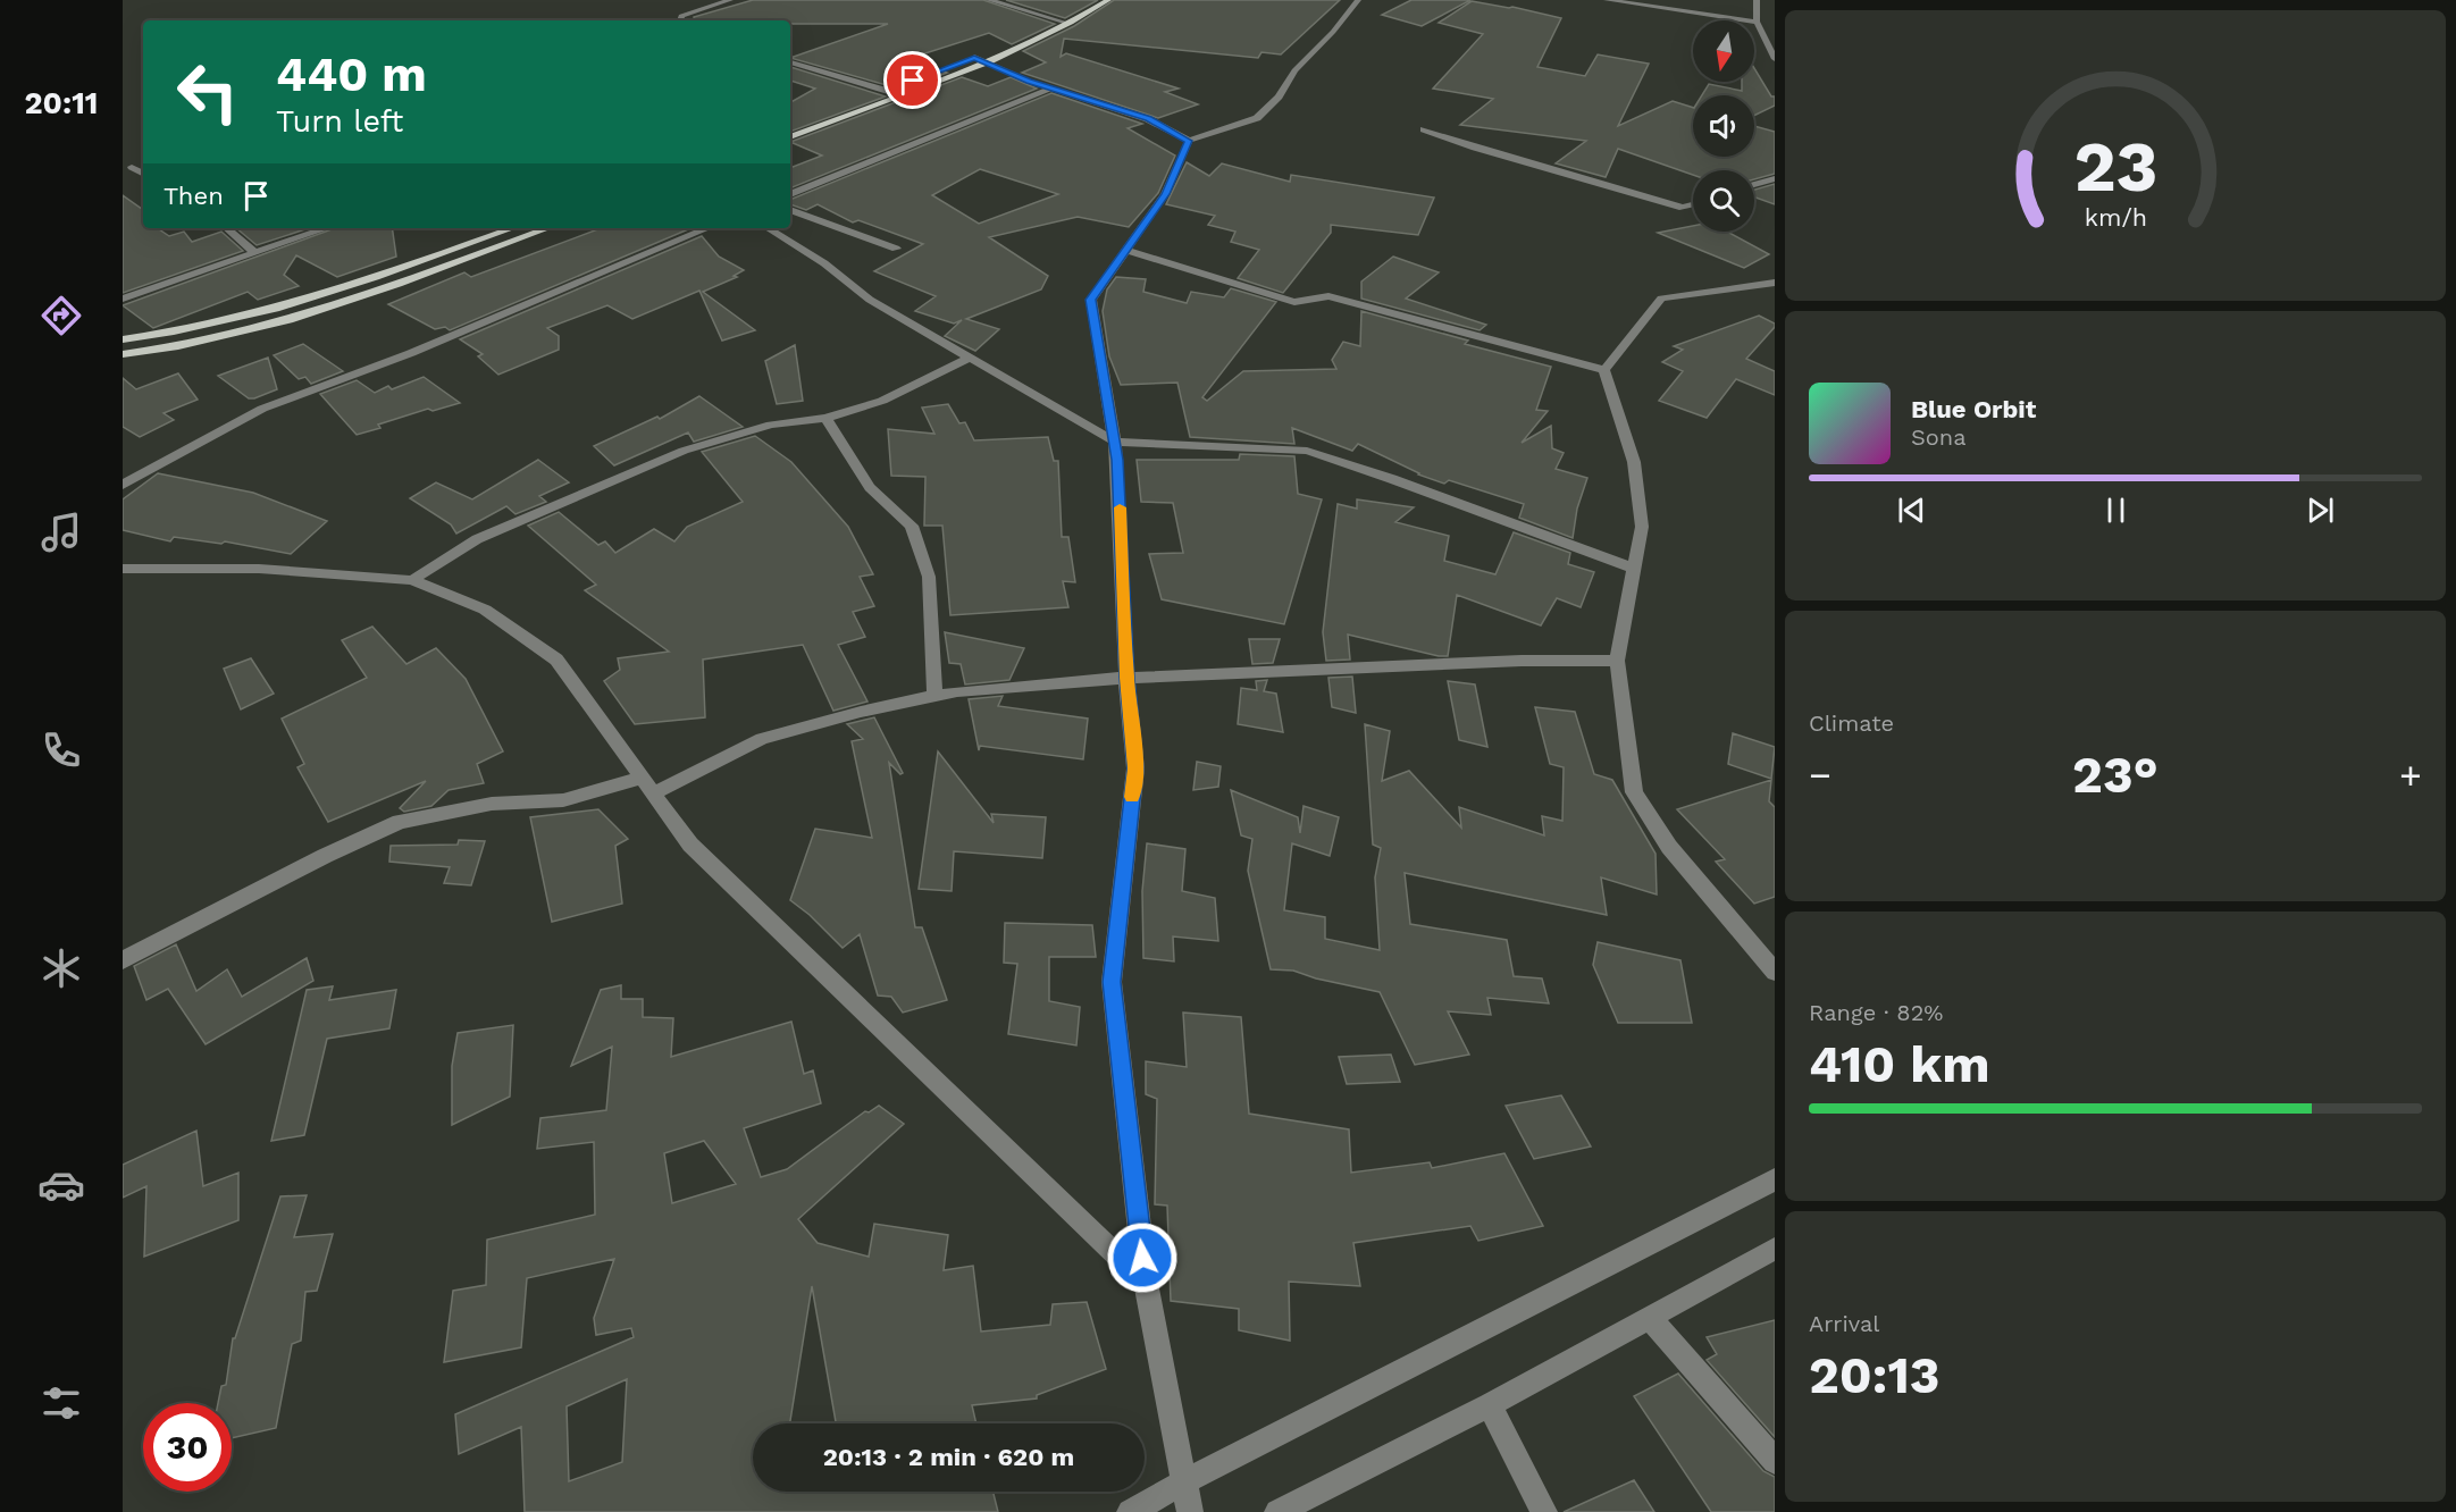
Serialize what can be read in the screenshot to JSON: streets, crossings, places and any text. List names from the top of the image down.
{
  "north": "bottom",
  "page": {
    "tabs": "20:11",
    "turn": ["440 m", "Turn left"],
    "then": "Then",
    "song": ["Blue Orbit", "Sona"],
    "tile": [
      "Climate",
      ["Range · 82%", "410 km"],
      ["Arrival", "20:13"]
    ],
    "heat": ["−", "23°", "+"],
    "limit": "30",
    "trip": "20:13 · 2 min · 620 m",
    "gauge": ["23", "km/h"]
  }
}
